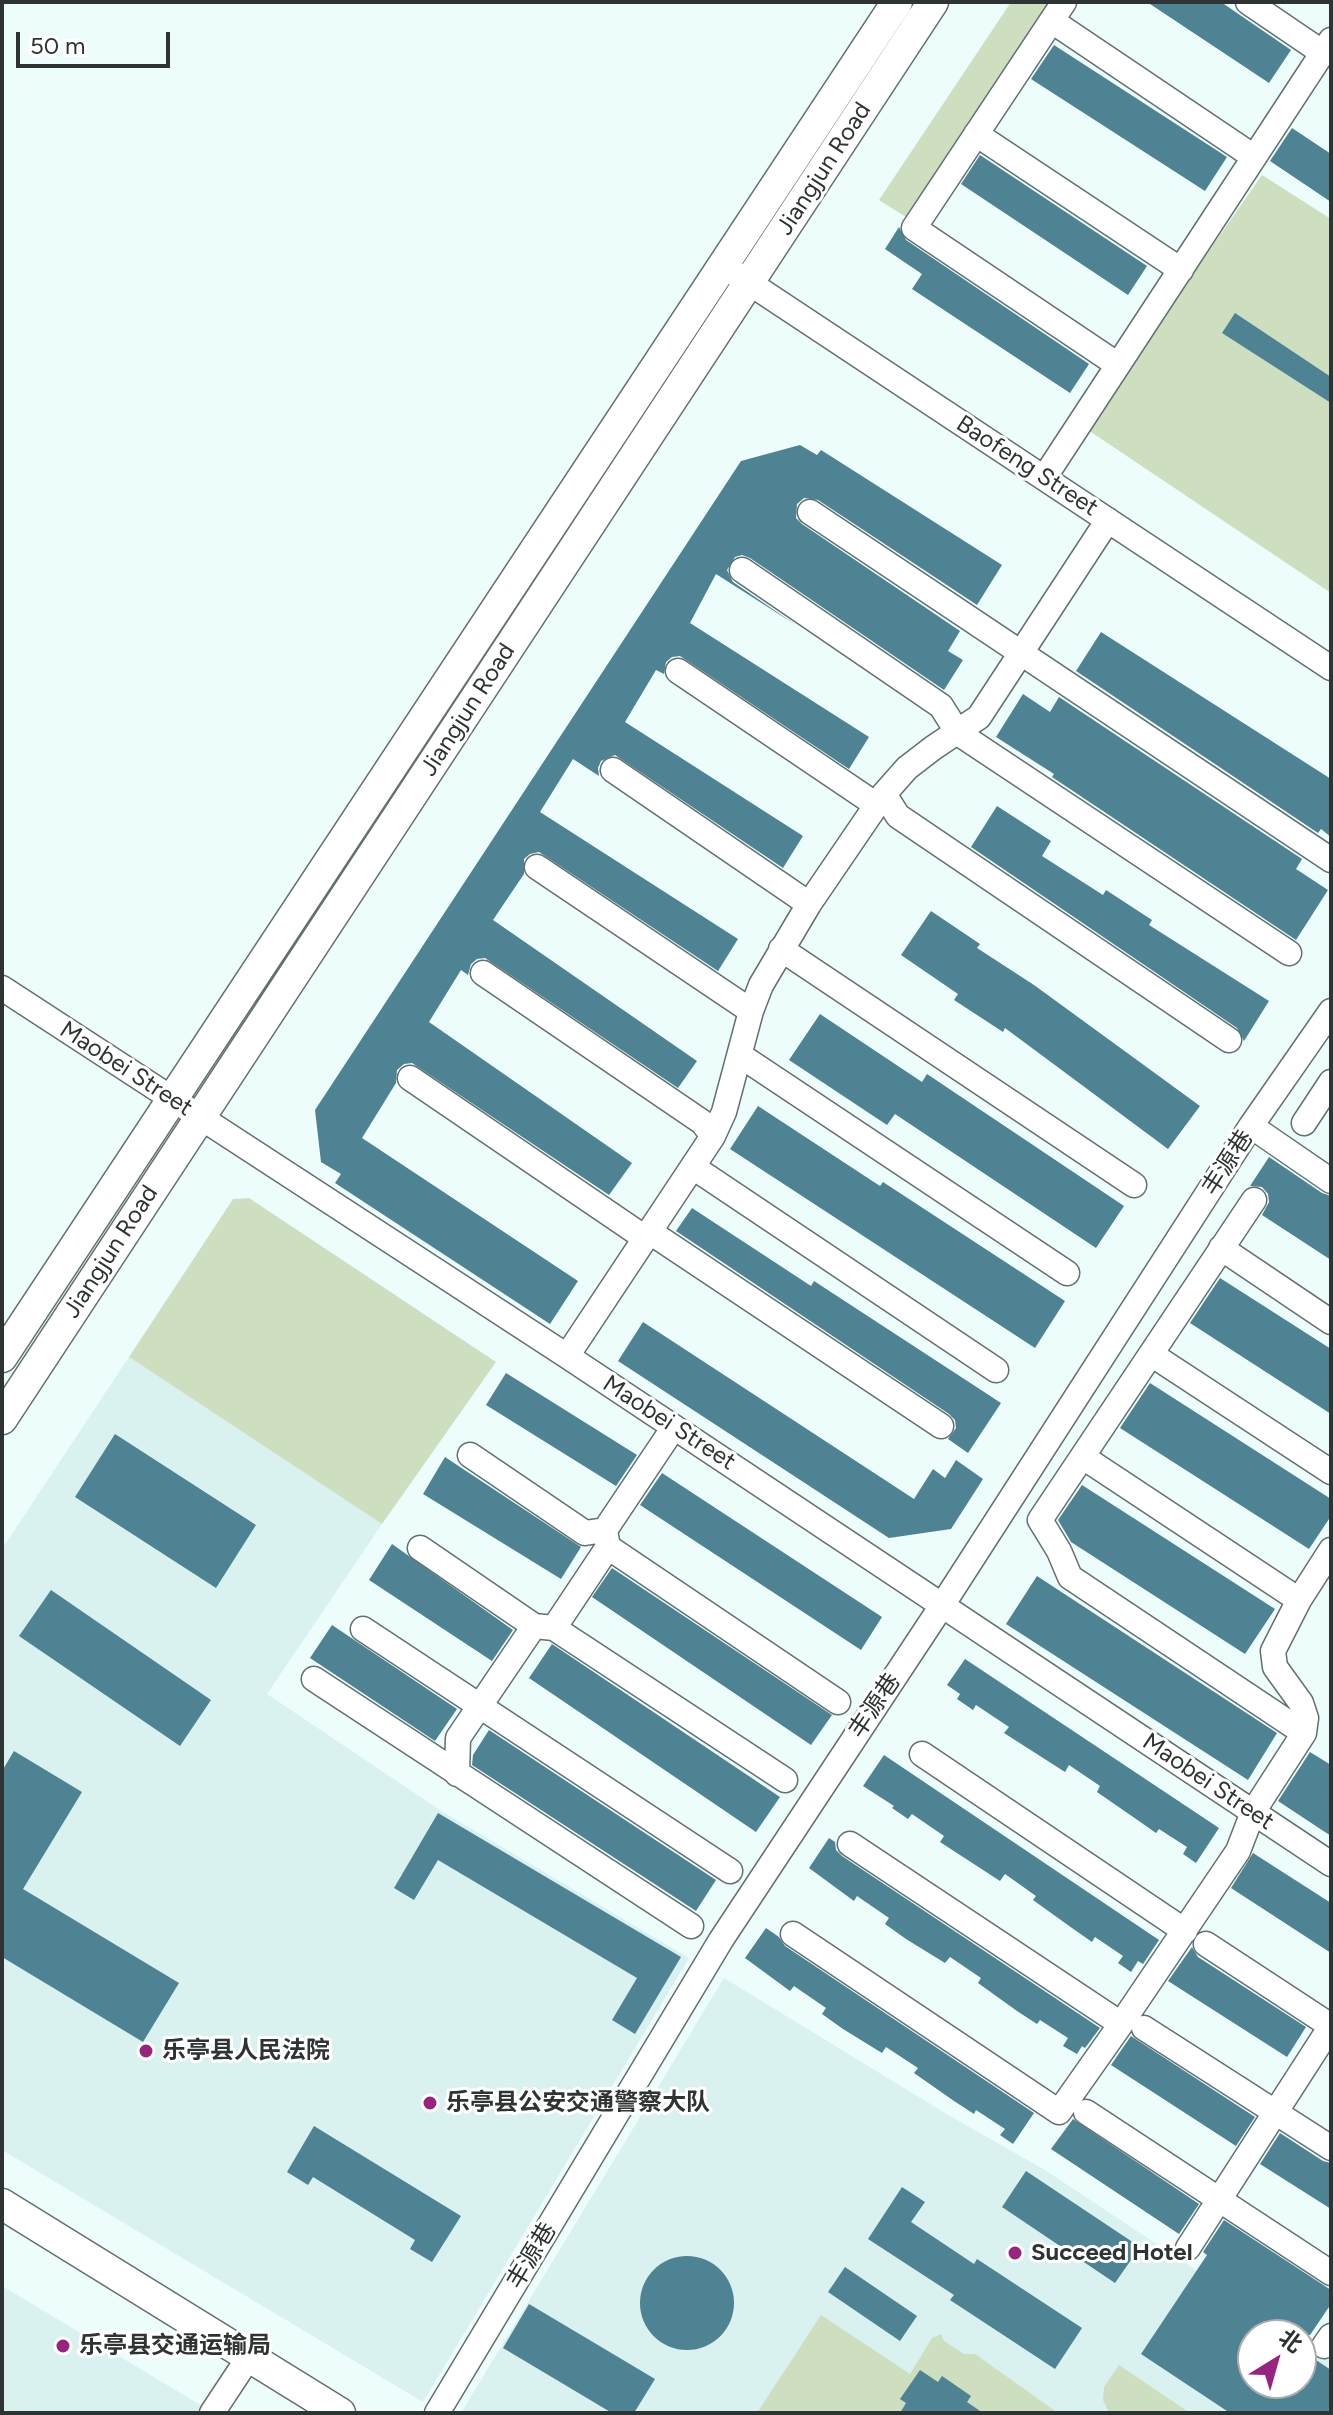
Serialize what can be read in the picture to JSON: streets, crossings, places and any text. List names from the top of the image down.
{
  "streets": {
    "main road": ["Jiangjun Road"],
    "street": ["Baofeng Street", "Maobei Street", "丰源巷"]
  },
  "crossings": [
    ["Jiangjun Road", "Baofeng Street"],
    ["Jiangjun Road", "Maobei Street"],
    ["Maobei Street", "丰源巷"]
  ],
  "places": [
    "乐亭县人民法院",
    "乐亭县公安交通警察大队",
    "Succeed Hotel",
    "乐亭县交通运输局"
  ],
  "scale_bar": "50 m",
  "north": "top right"
}
